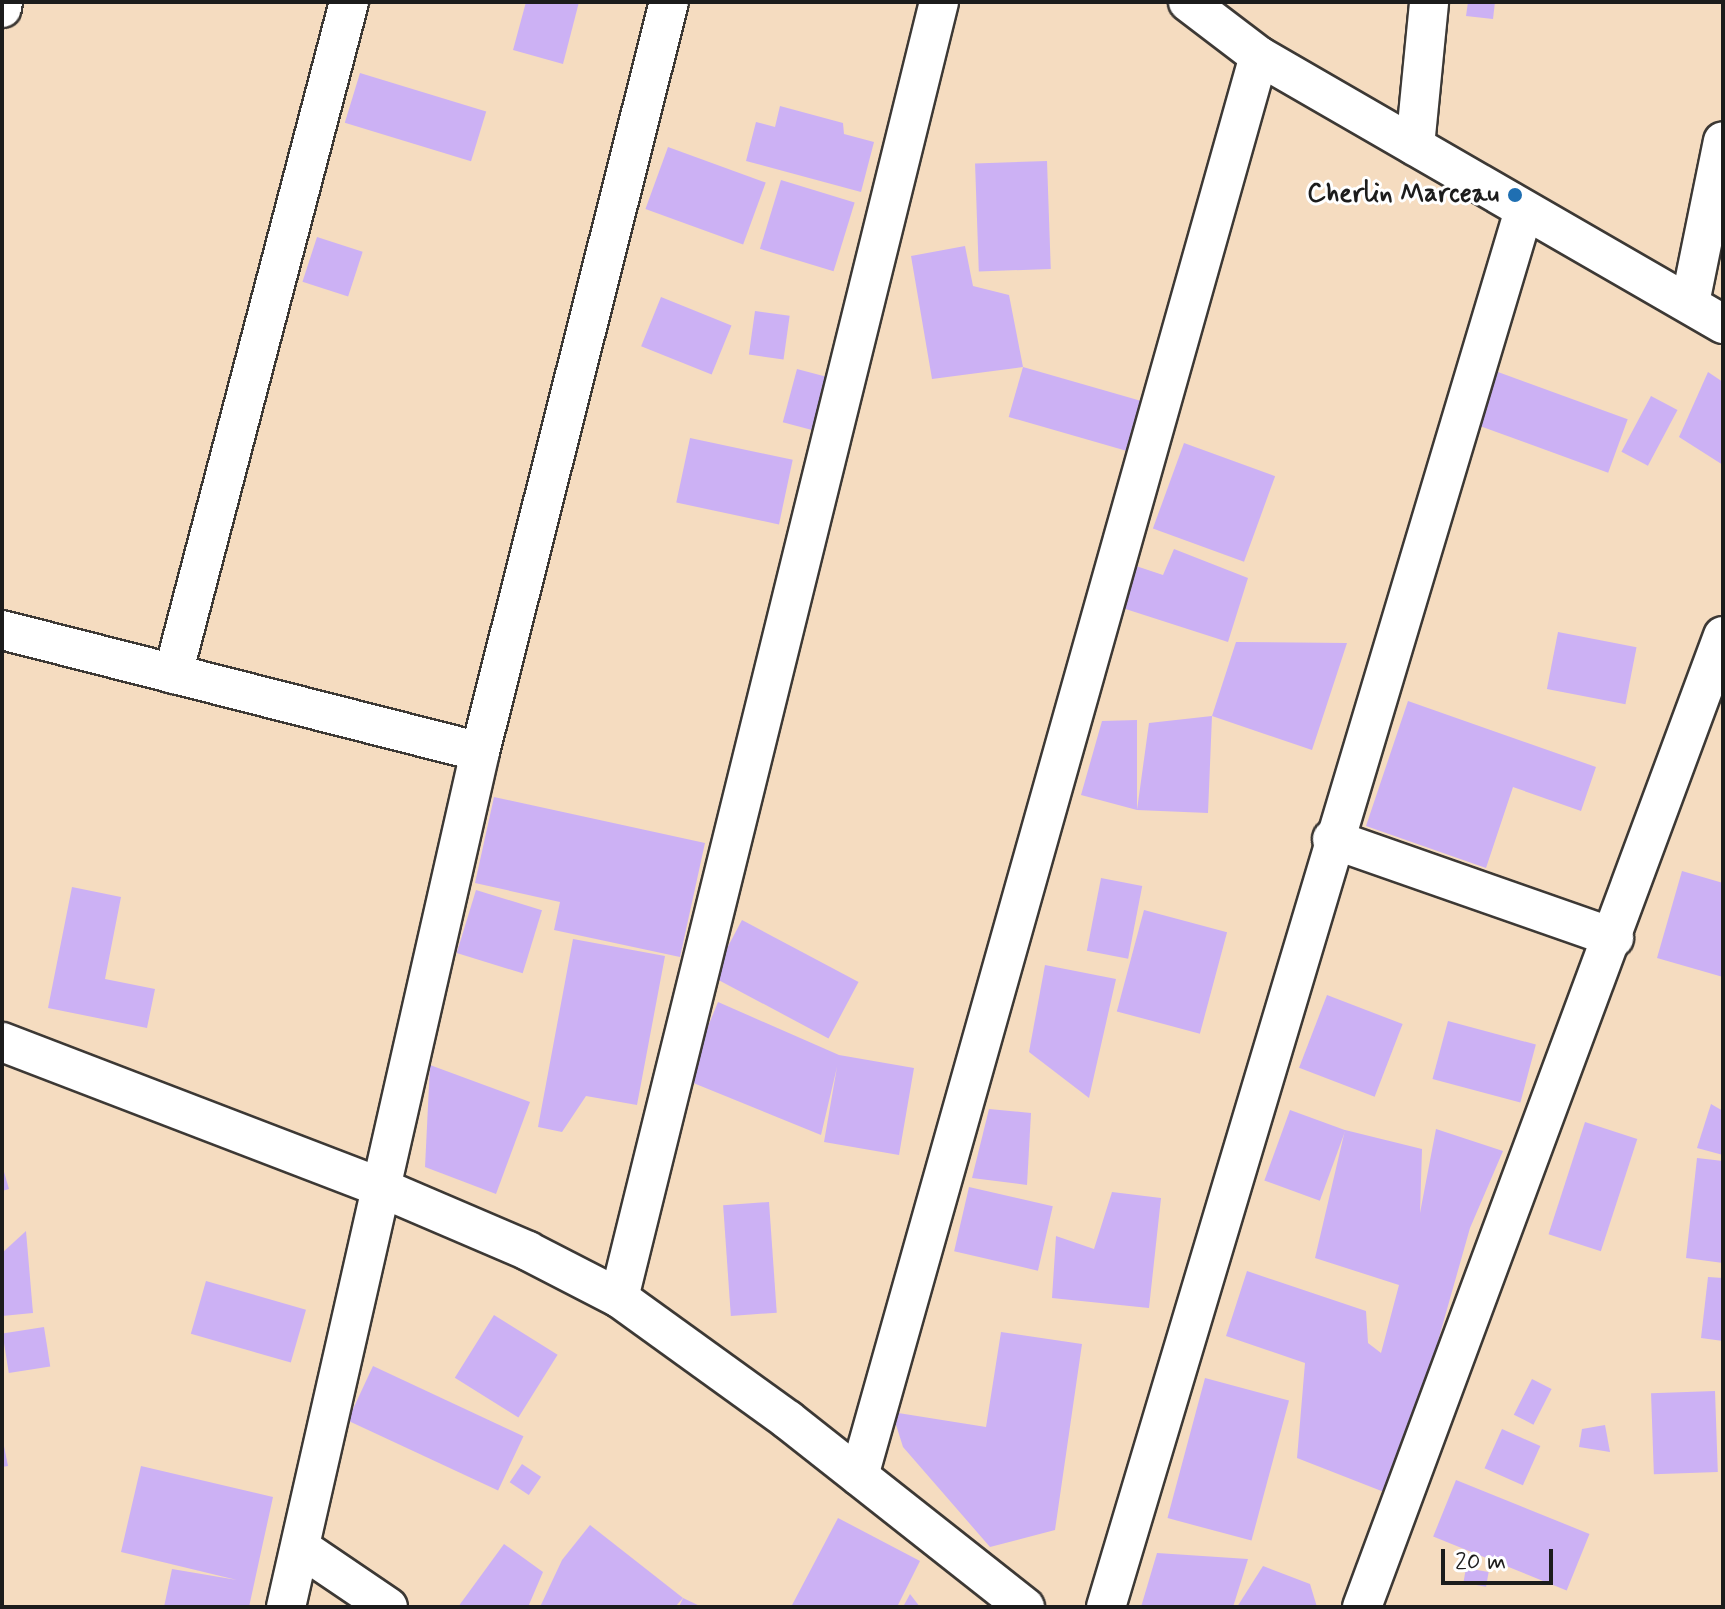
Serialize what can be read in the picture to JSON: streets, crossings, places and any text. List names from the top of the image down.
{
  "places": ["Cherlin Marceau"],
  "scale_bar": "20 m"
}
